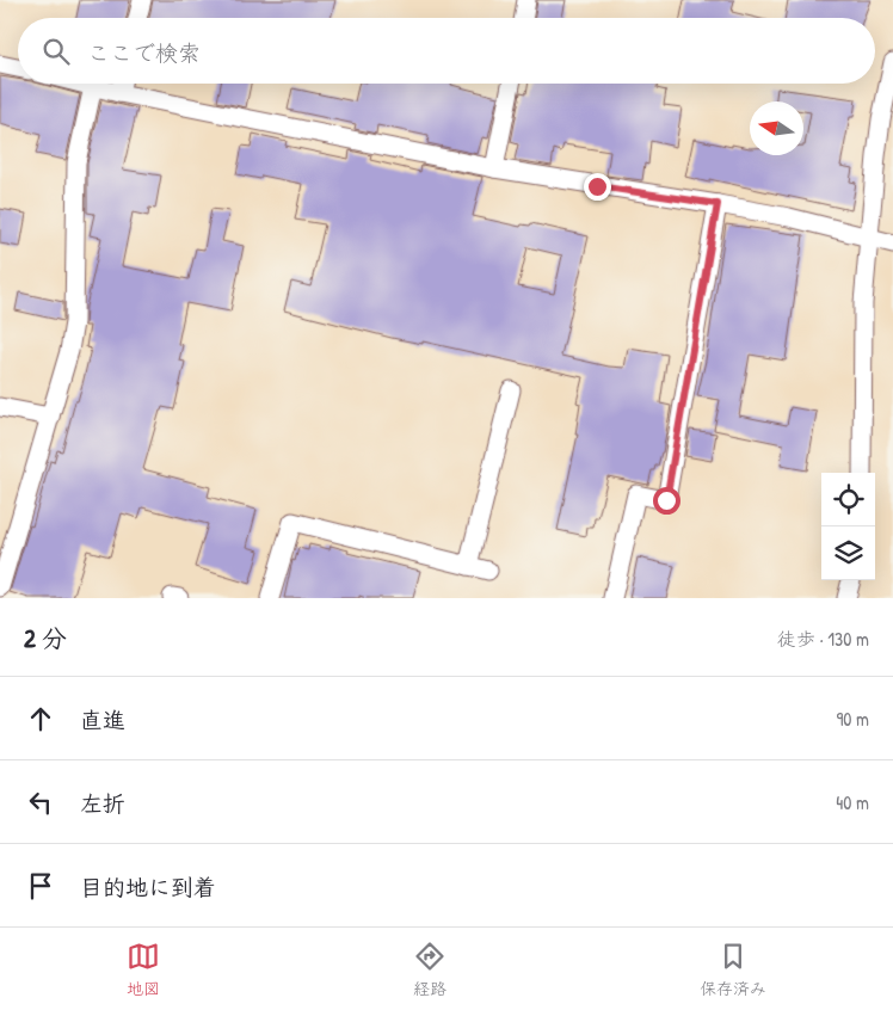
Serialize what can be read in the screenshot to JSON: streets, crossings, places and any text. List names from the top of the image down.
{
  "north": "left",
  "page": {
    "search": "ここで検索",
    "heading": ["2 分", "徒歩 · 130 m"],
    "list": [
      ["直進", "90 m"],
      ["左折", "40 m"],
      "目的地に到着"
    ],
    "nav": ["地図", "経路", "保存済み"]
  }
}
